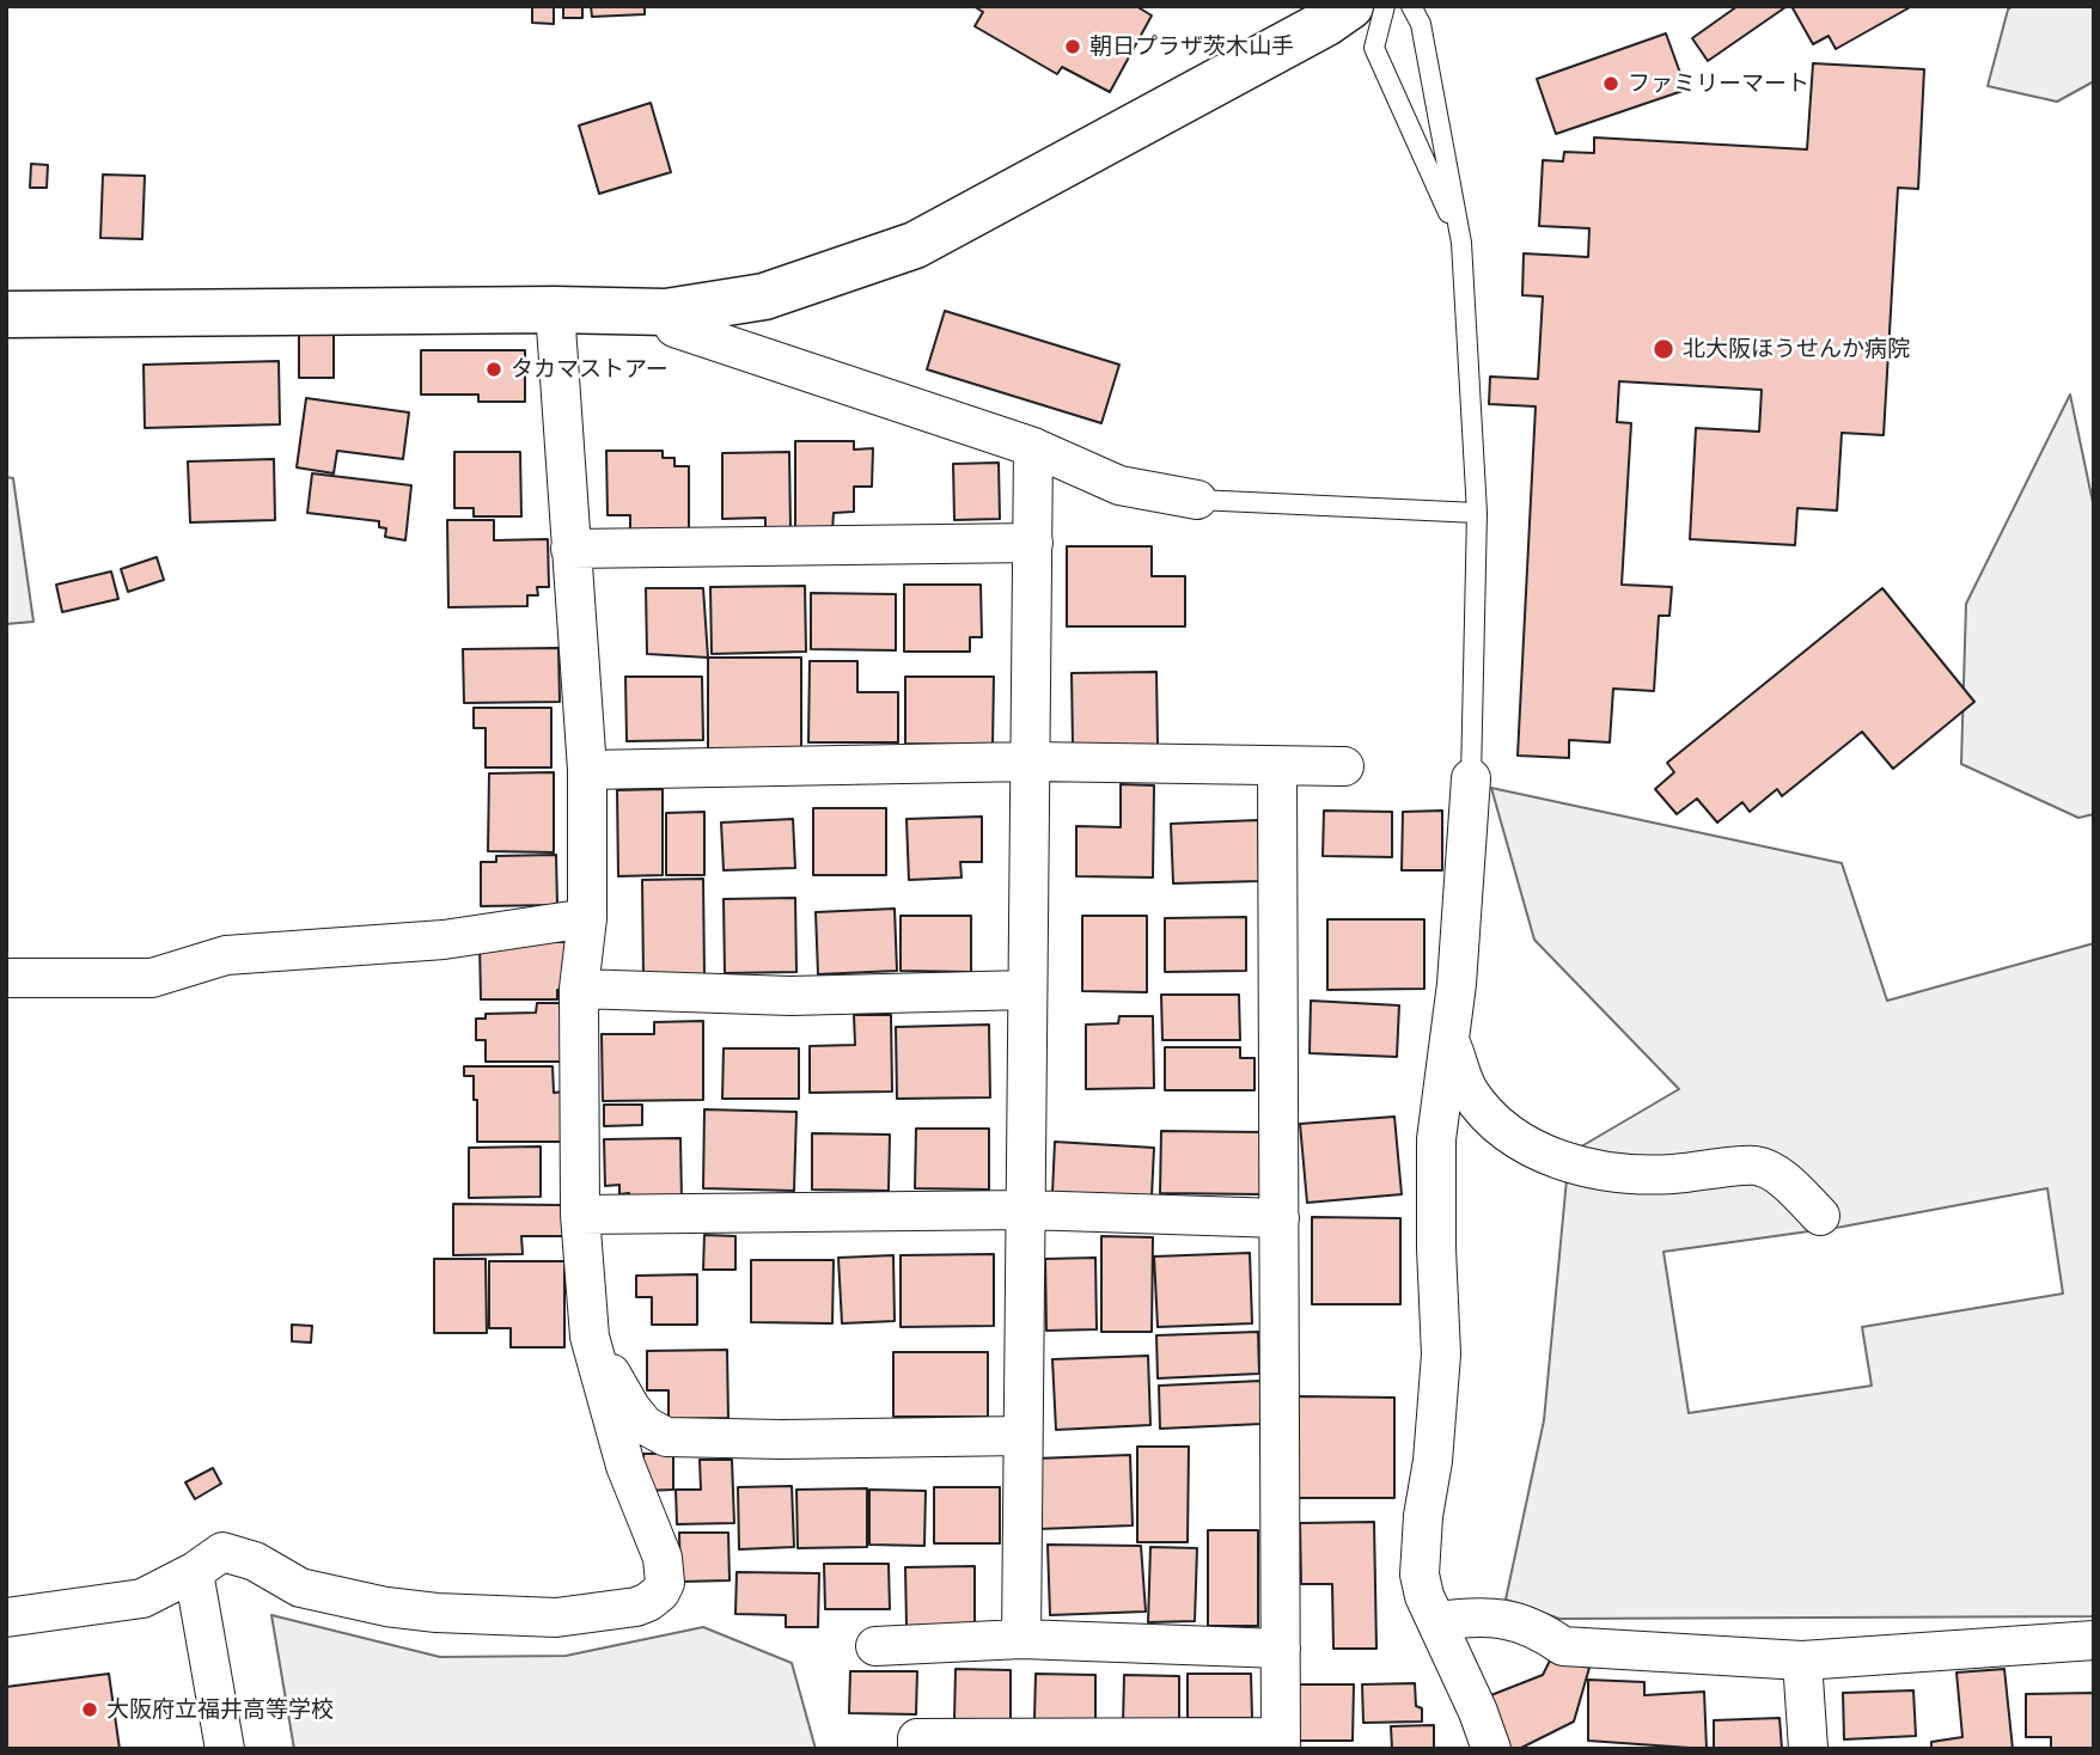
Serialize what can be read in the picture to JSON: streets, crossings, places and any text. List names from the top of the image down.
{
  "places": [
    "朝日プラザ茨木山手",
    "ファミリーマート",
    "北大阪ほうせんか病院",
    "タカマストアー",
    "大阪府立福井高等学校"
  ]
}
